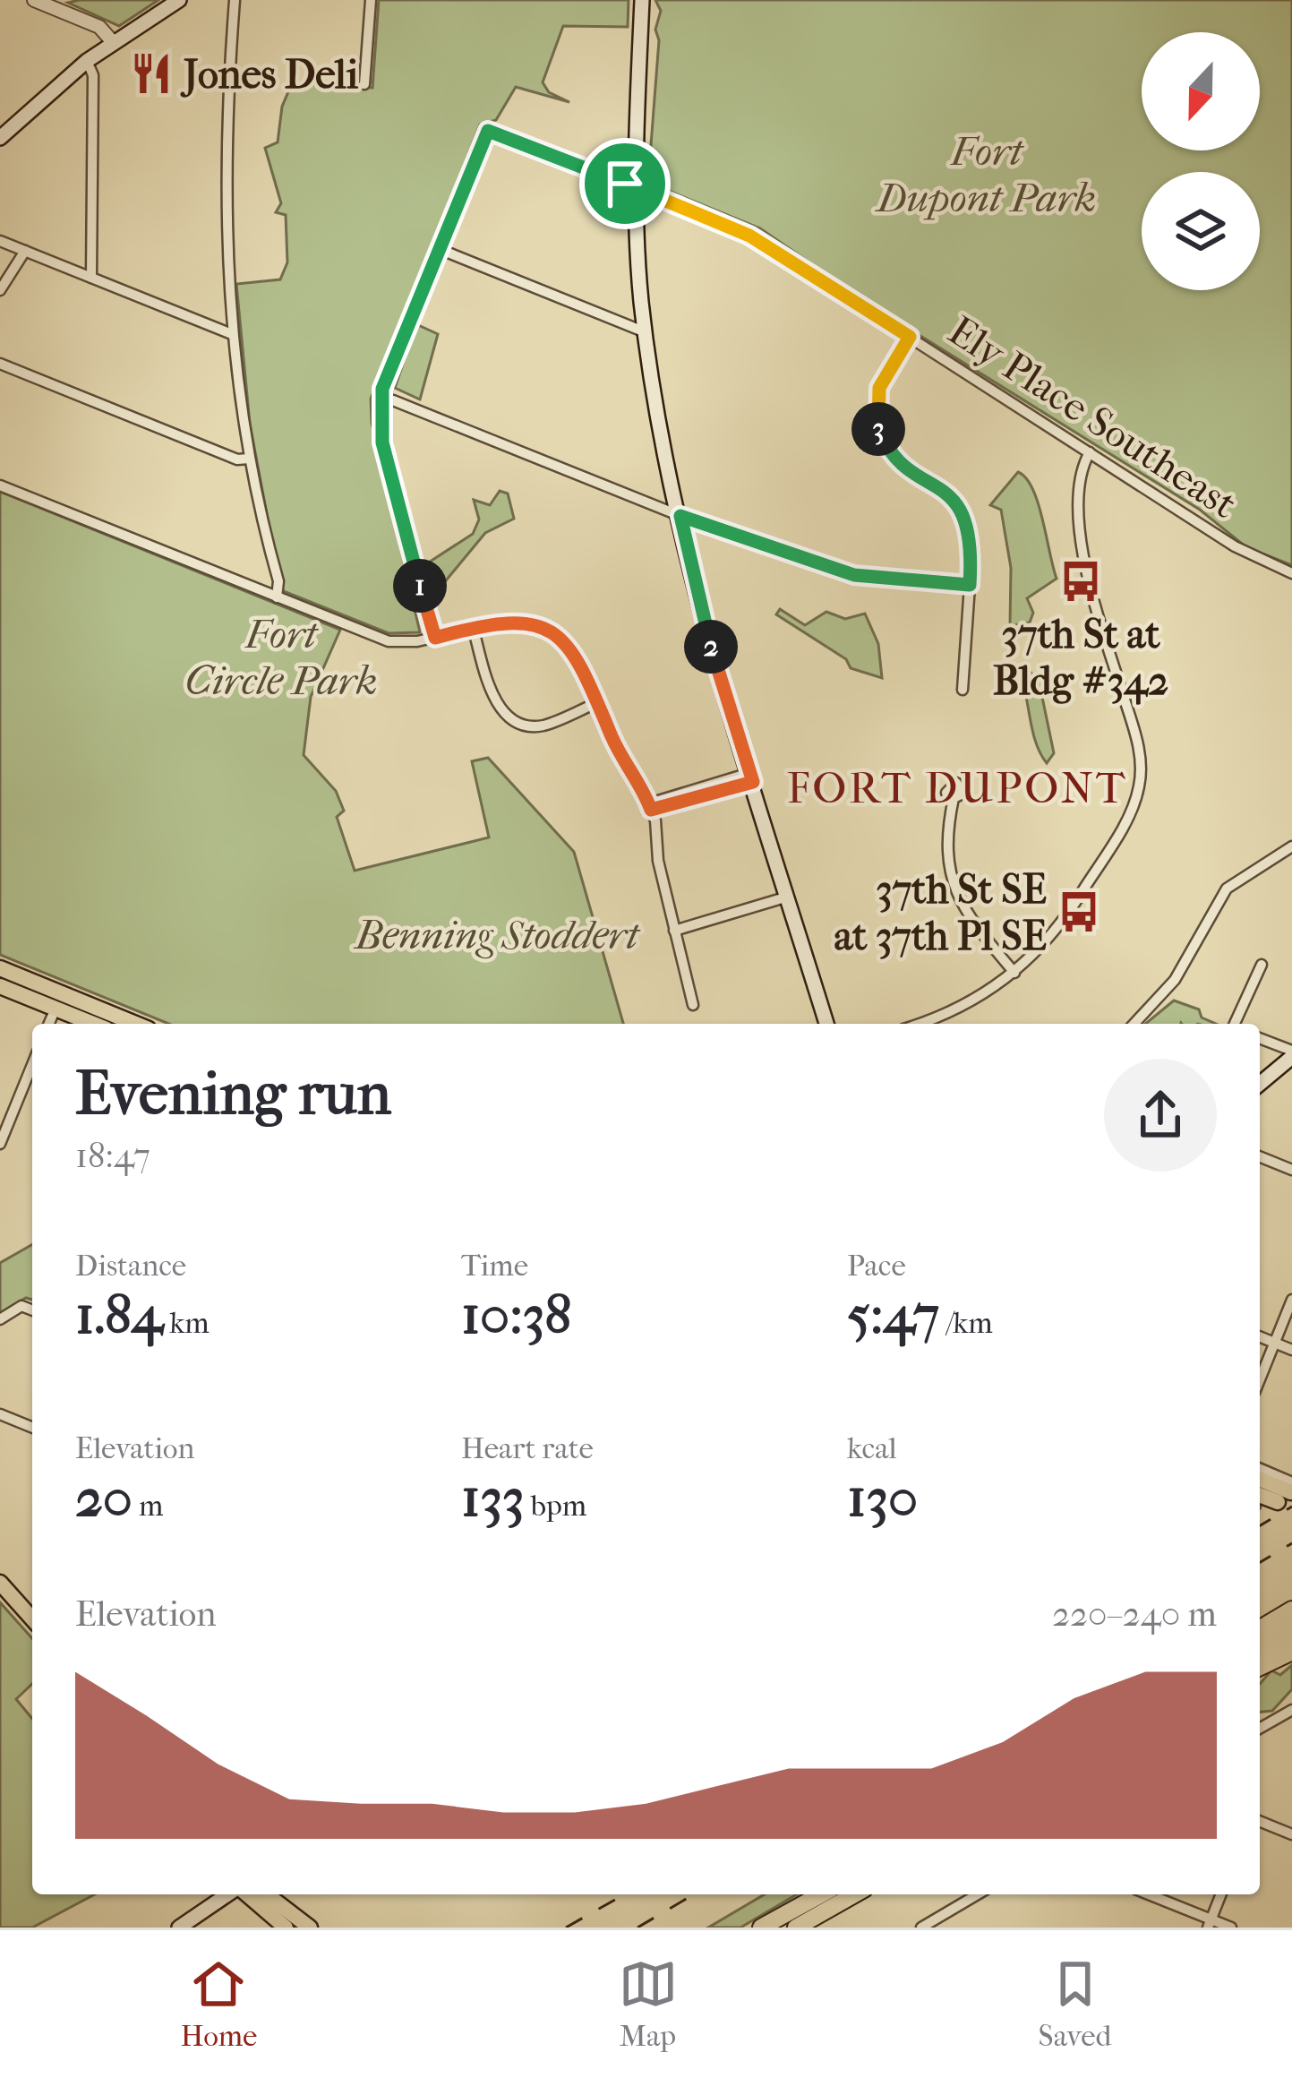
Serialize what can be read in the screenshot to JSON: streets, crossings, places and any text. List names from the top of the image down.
{
  "streets": {
    "street": ["Ely Place Southeast"]
  },
  "districts": ["FORT DUPONT"],
  "parks": ["Fort Dupont Park", "Fort Circle Park", "Benning Stoddert"],
  "places": {
    "restaurant": ["Jones Deli"],
    "bus stop": ["37th St at Bldg #342", "37th St SE at 37th Pl SE"]
  },
  "north": "bottom",
  "page": {
    "pins": ["3", "1", "2"],
    "heading": ["Evening run", "18:47"],
    "stats": [
      ["Distance", "1.84 km"],
      ["Time", "10:38"],
      ["Pace", "5:47 /km"],
      ["Elevation", "20 m"],
      ["Heart rate", "133 bpm"],
      ["kcal", "130"]
    ],
    "chart": ["Elevation", "220–240 m"],
    "tabs": ["Home", "Map", "Saved"]
  }
}
